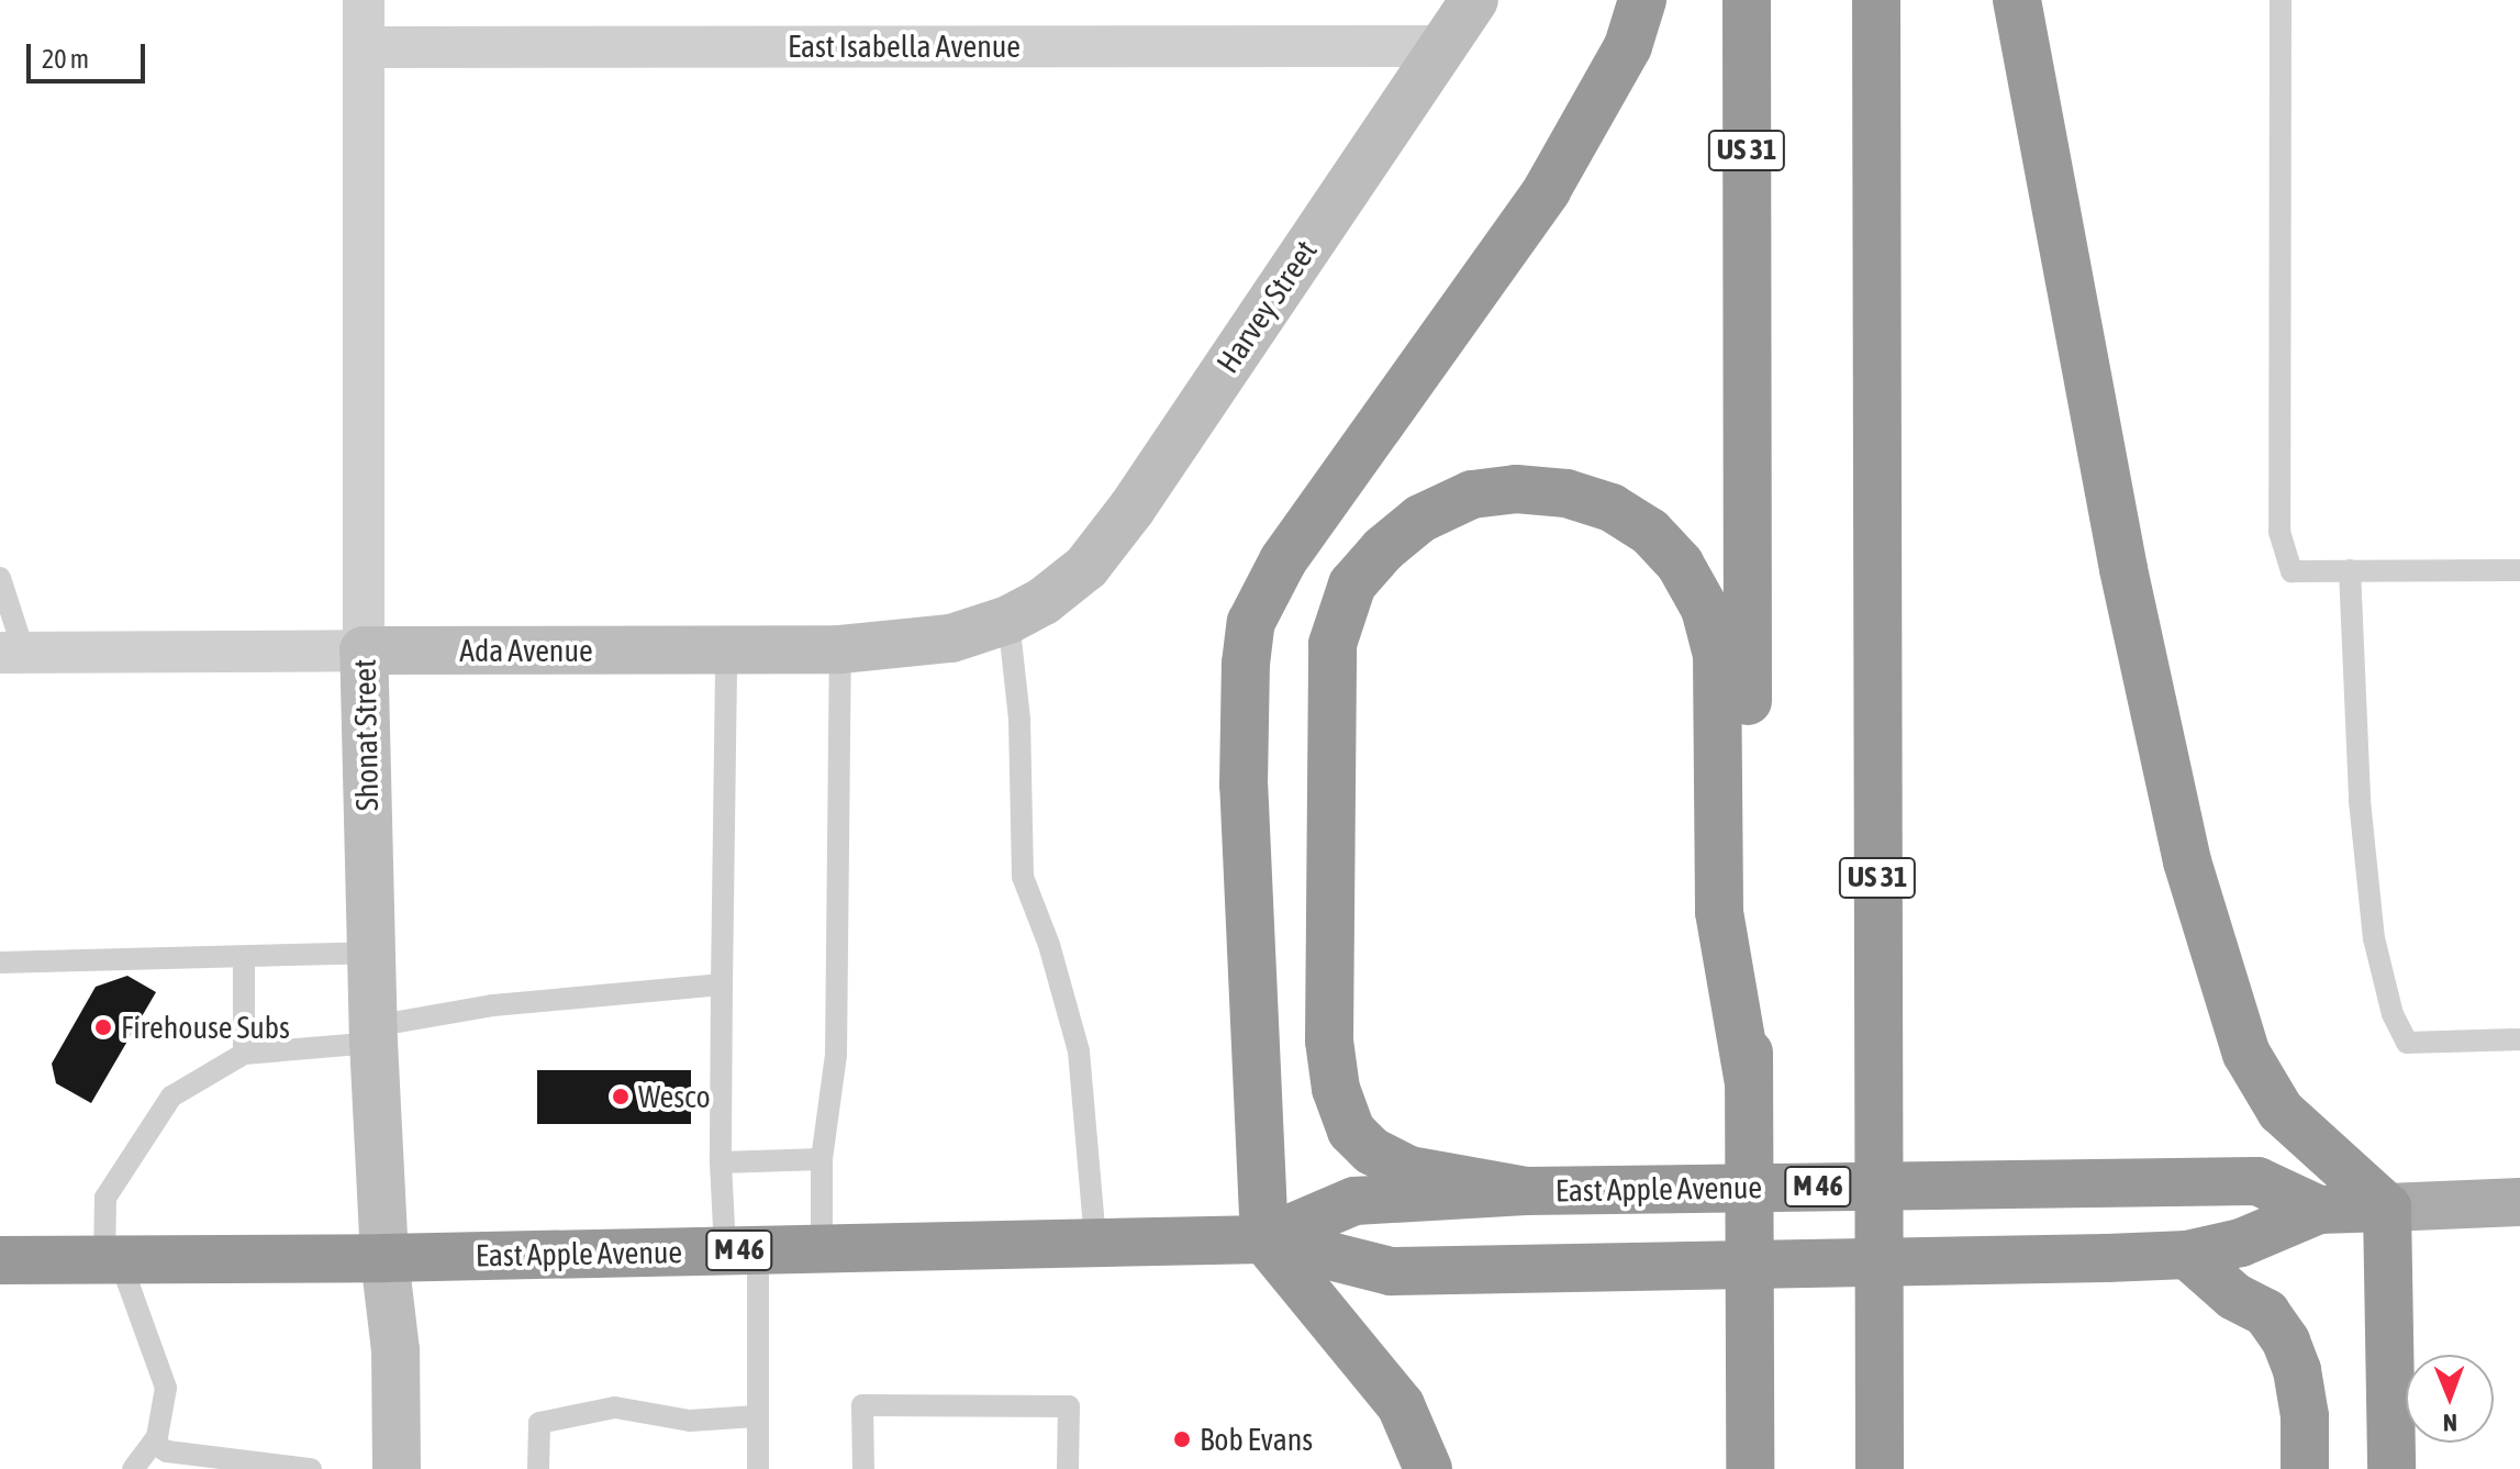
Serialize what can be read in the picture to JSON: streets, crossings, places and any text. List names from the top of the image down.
{
  "streets": {
    "highway": ["US 31", "M 46", "East Apple Avenue"],
    "street": [
      "East Isabella Avenue",
      "Harvey Street",
      "Ada Avenue",
      "Shonat Street"
    ]
  },
  "crossings": [
    ["East Isabella Avenue", "Harvey Street"],
    ["East Isabella Avenue", "Shonat Street"],
    ["Harvey Street", "Ada Avenue"],
    ["Ada Avenue", "Shonat Street"],
    ["Shonat Street", "East Apple Avenue"]
  ],
  "places": ["Firehouse Subs", "Wesco", "Bob Evans"],
  "scale_bar": "20 m",
  "north": "bottom"
}
